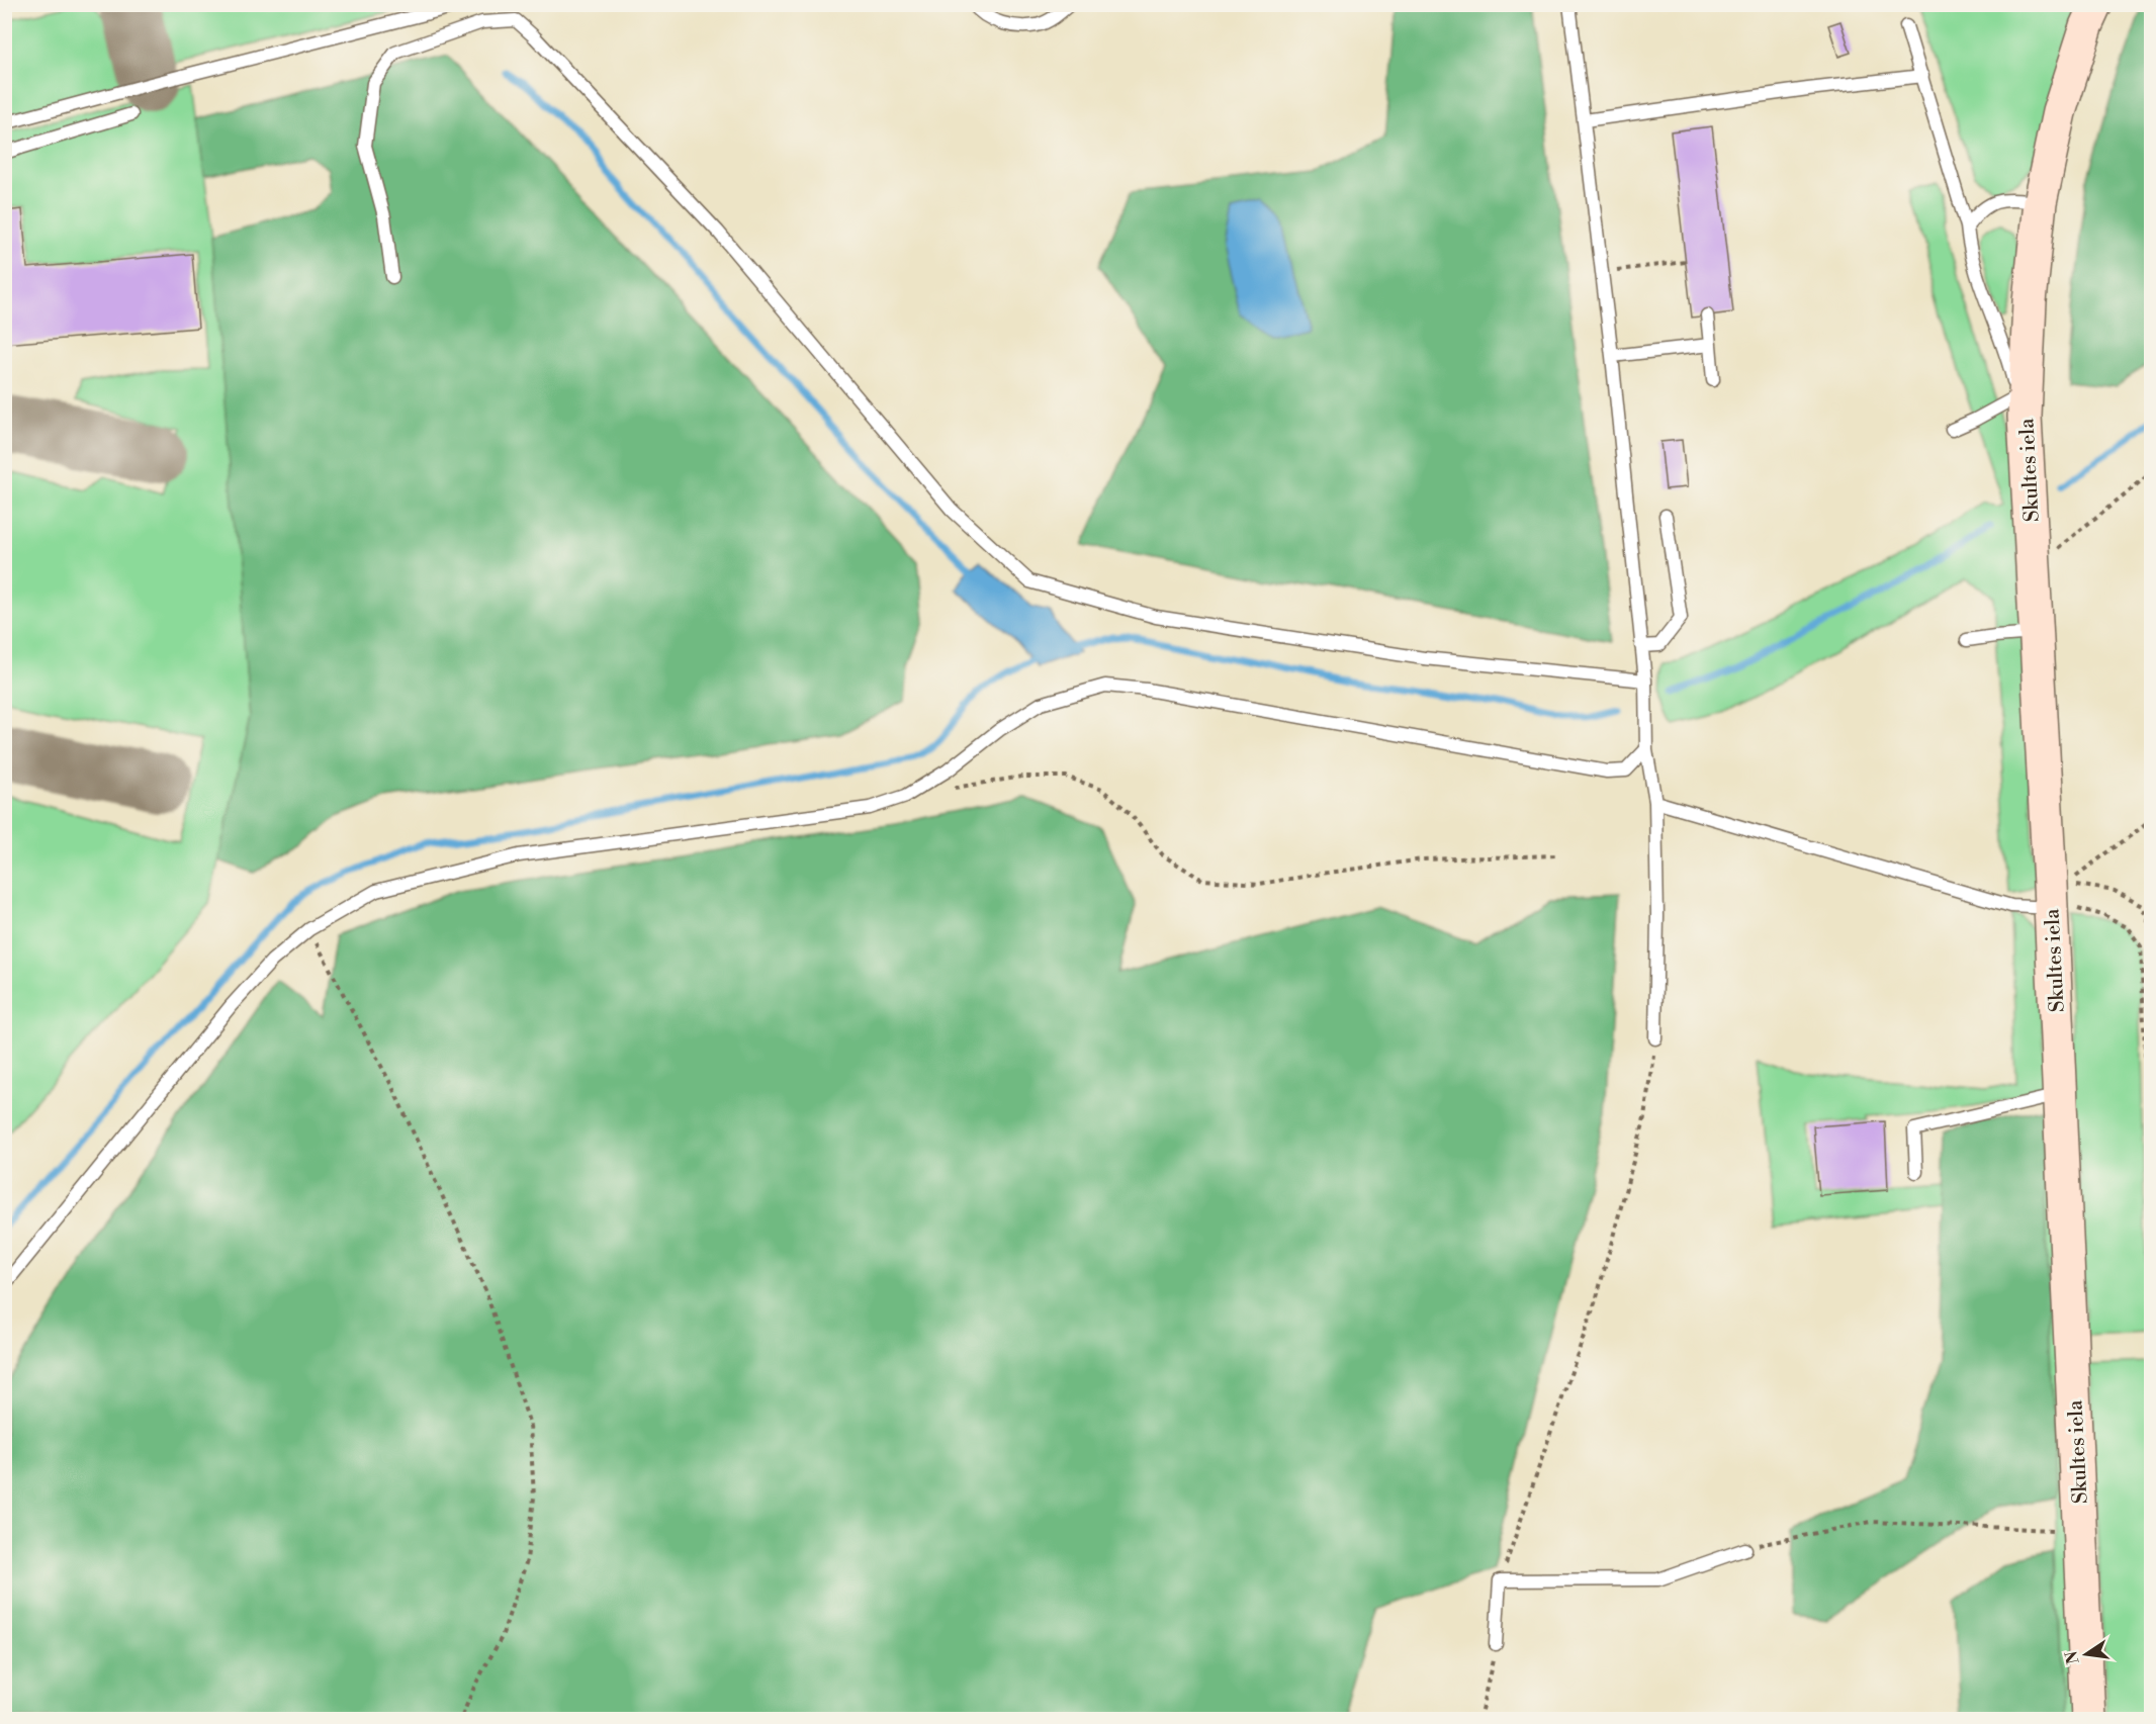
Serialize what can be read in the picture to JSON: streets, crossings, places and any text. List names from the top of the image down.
{
  "streets": {
    "main road": ["Skultes iela"]
  },
  "north": "left"
}
